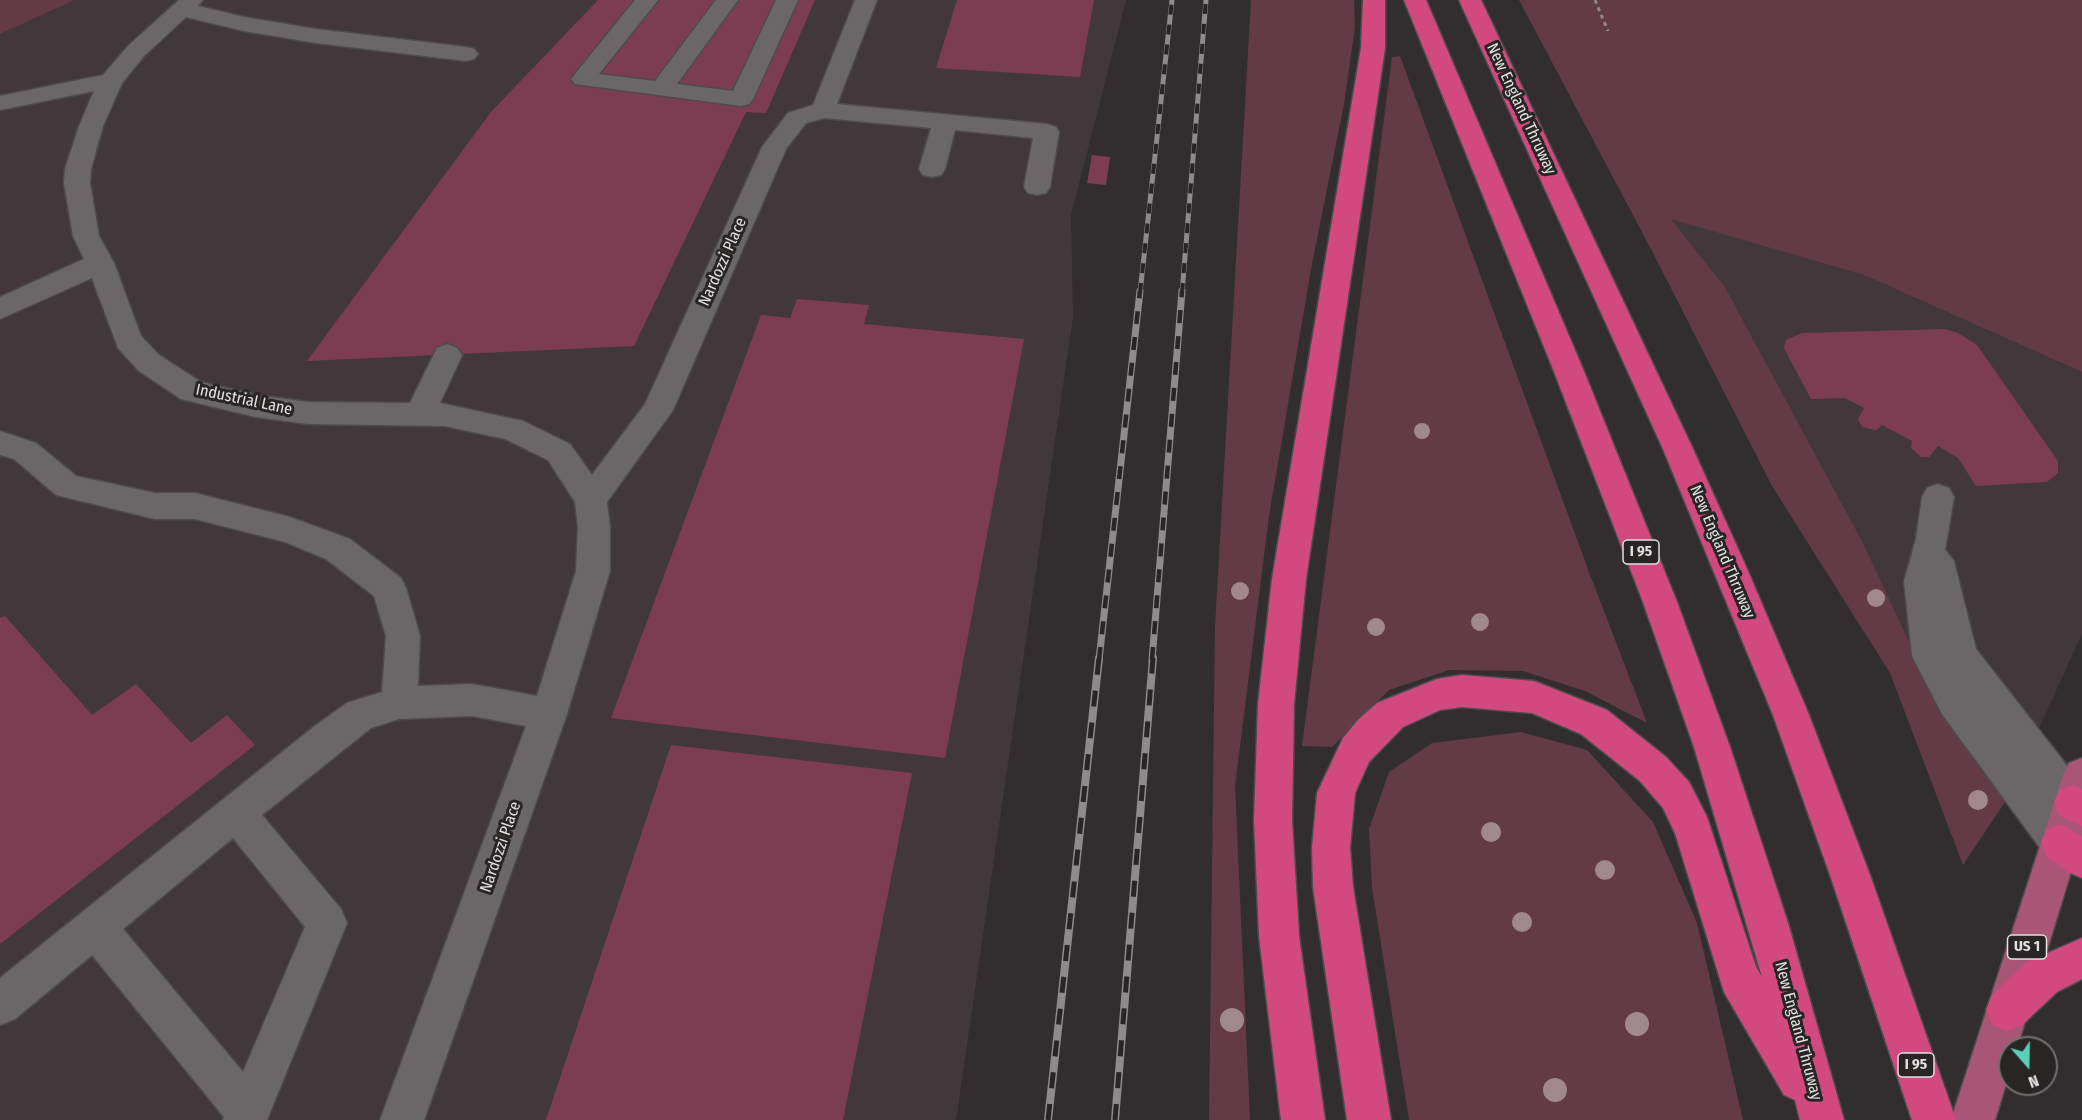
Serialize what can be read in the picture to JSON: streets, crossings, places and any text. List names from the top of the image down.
{
  "streets": {
    "highway": ["New England Thruway", "I 95"],
    "main road": ["US 1"],
    "lane": ["Nardozzi Place", "Industrial Lane"]
  },
  "crossings": [
    ["Nardozzi Place", "Industrial Lane"]
  ],
  "north": "bottom"
}
